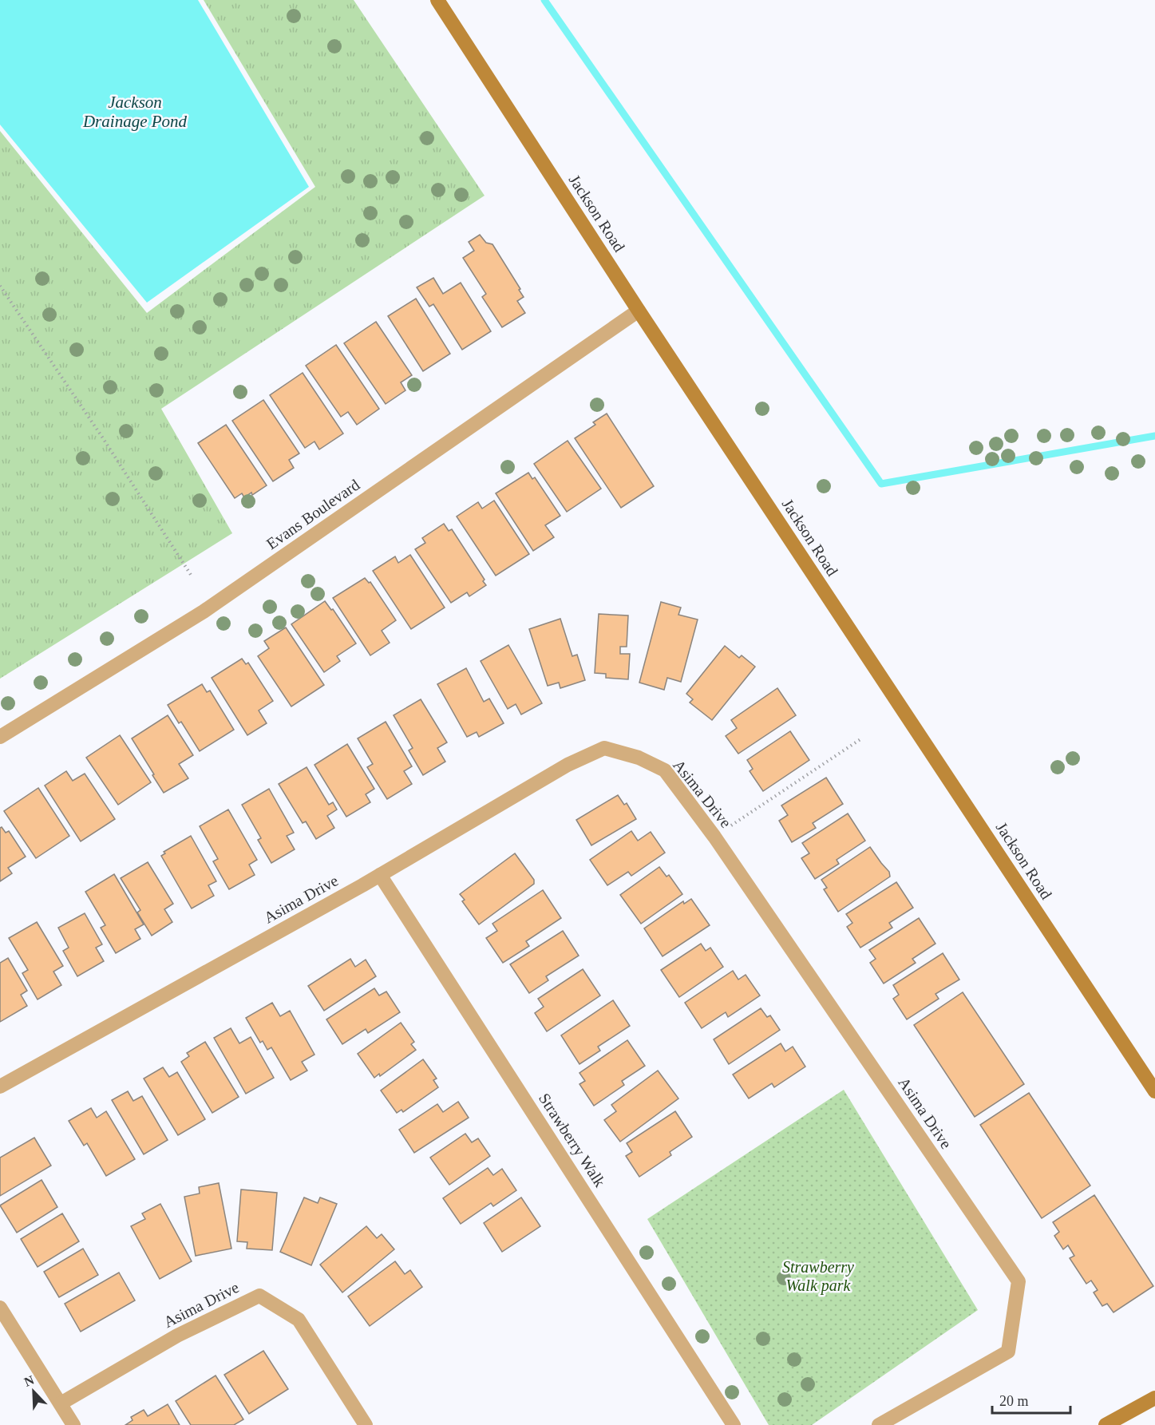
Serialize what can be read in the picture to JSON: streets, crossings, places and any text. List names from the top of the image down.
{
  "streets": {
    "main road": ["Jackson Road"],
    "street": ["Evans Boulevard", "Asima Drive", "Strawberry Walk"]
  },
  "crossings": [
    ["Jackson Road", "Evans Boulevard"],
    ["Asima Drive", "Strawberry Walk"]
  ],
  "water": ["Jackson Drainage Pond"],
  "parks": ["Strawberry Walk park"],
  "scale_bar": "20 m",
  "north": "top left"
}
